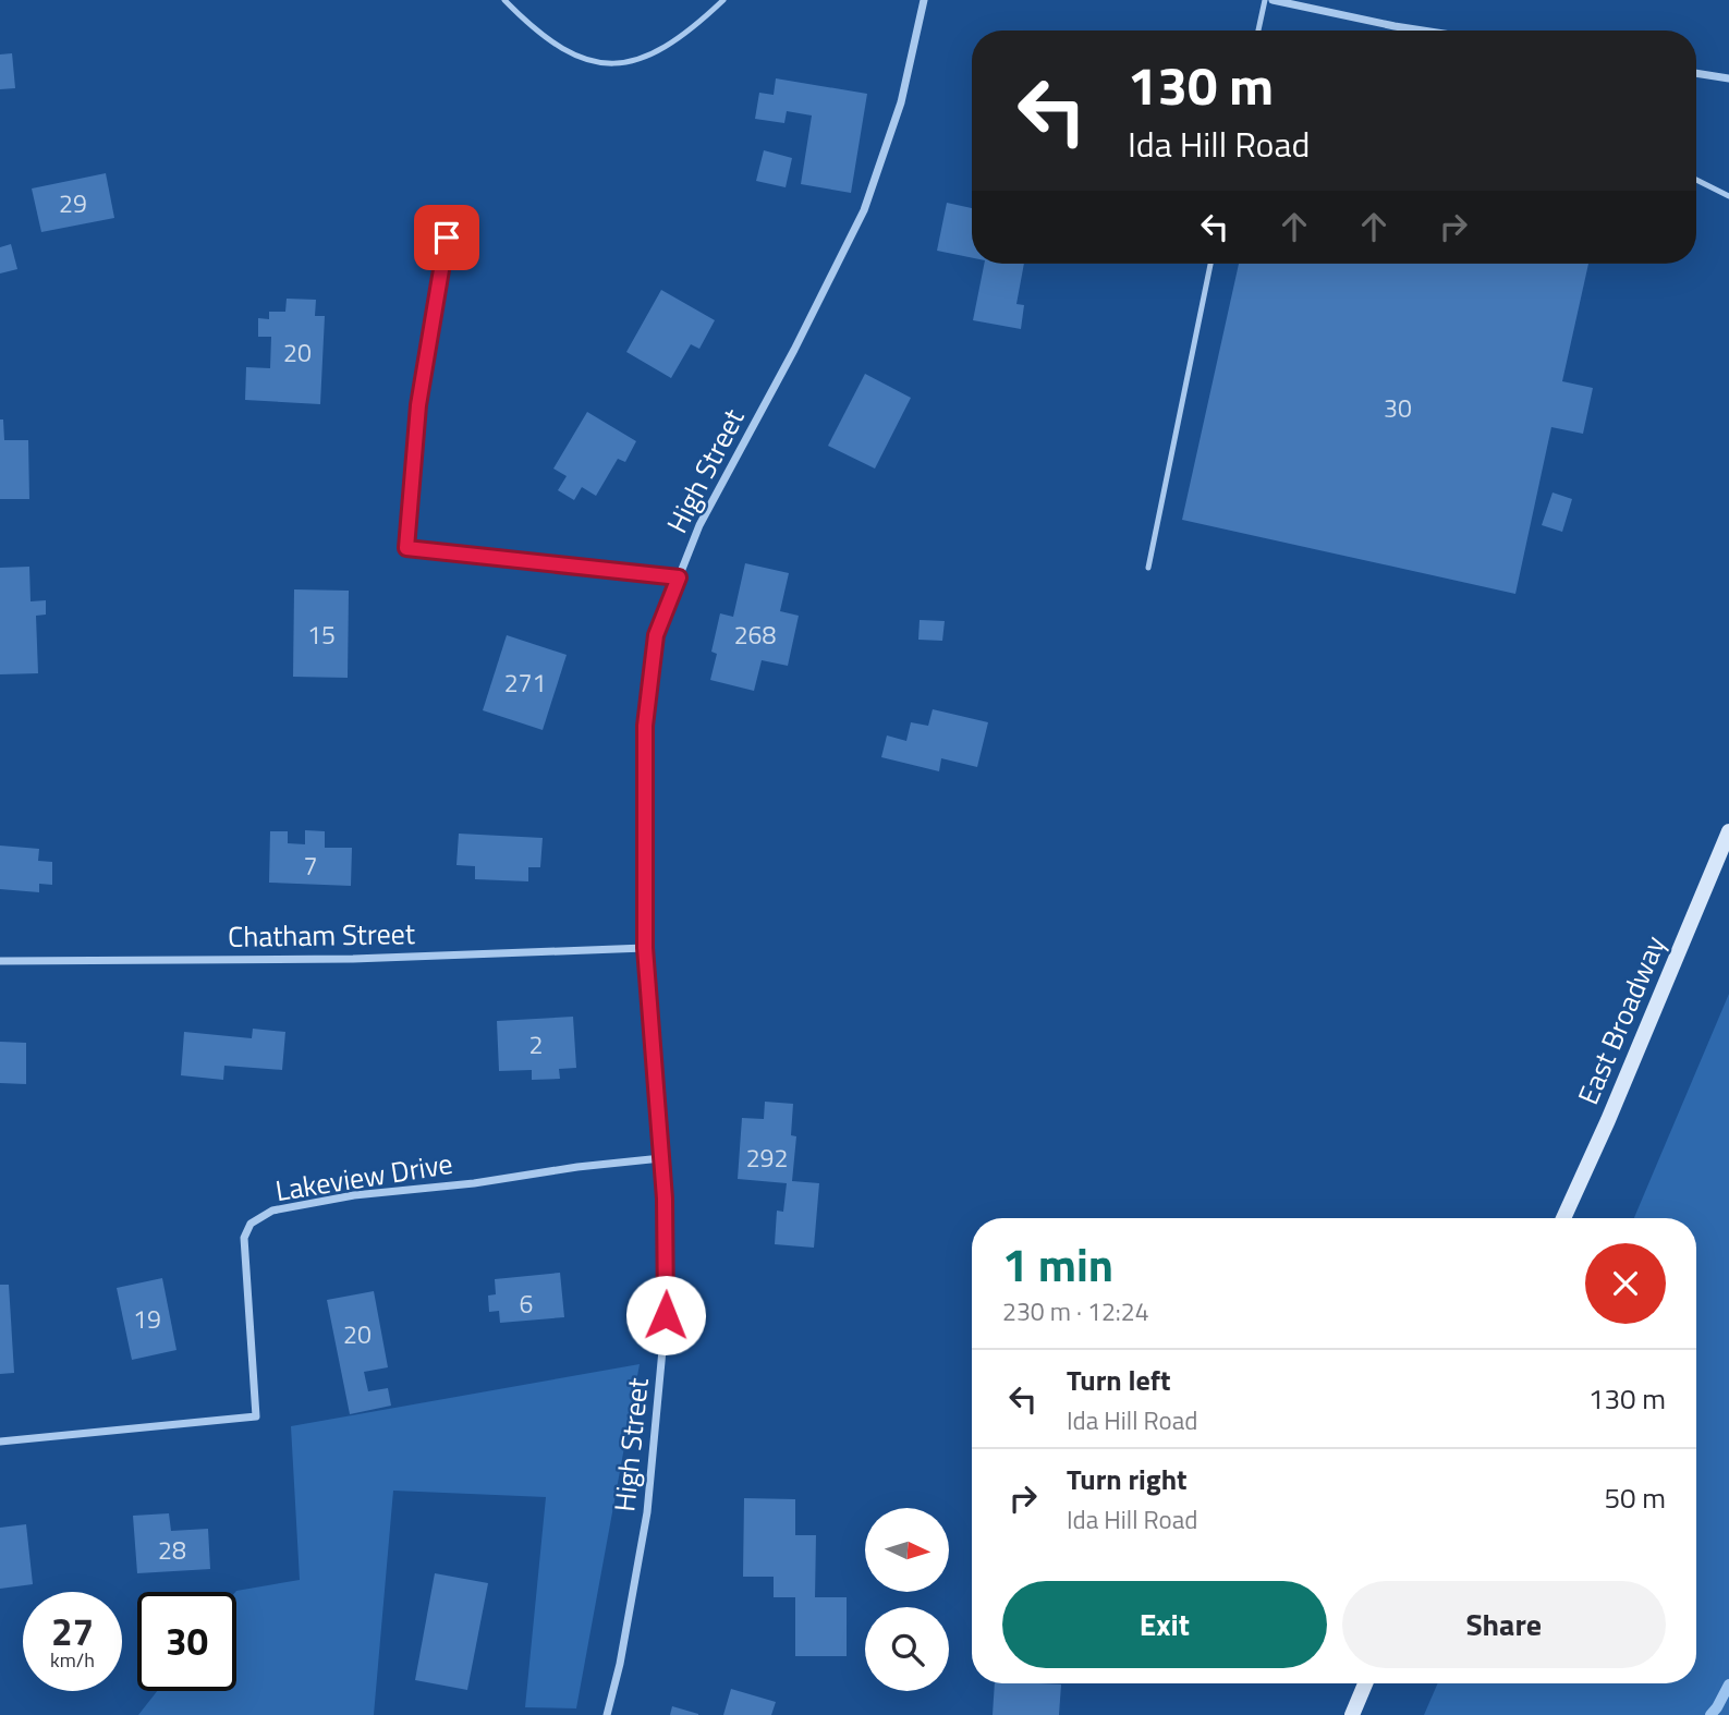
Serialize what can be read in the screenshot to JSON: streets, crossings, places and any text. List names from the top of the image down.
{
  "streets": {
    "main road": ["East Broadway"],
    "street": ["High Street", "Chatham Street", "Lakeview Drive"]
  },
  "crossings": [
    ["High Street", "Chatham Street"],
    ["High Street", "Lakeview Drive"]
  ],
  "house_numbers": [
    "29",
    "20",
    "30",
    "15",
    "268",
    "271",
    "7",
    "2",
    "292",
    "6",
    "19",
    "20",
    "28"
  ],
  "north": "right",
  "page": {
    "turn": ["130 m", "Ida Hill Road"],
    "heading": ["1 min", "230 m · 12:24"],
    "list": [
      {
        "name": "Turn left",
        "note": "Ida Hill Road",
        "value": "130 m"
      },
      {
        "name": "Turn right",
        "note": "Ida Hill Road",
        "value": "50 m"
      }
    ],
    "buttons": ["Exit", "Share"],
    "speed": "27 km/h",
    "limit": "30"
  }
}
